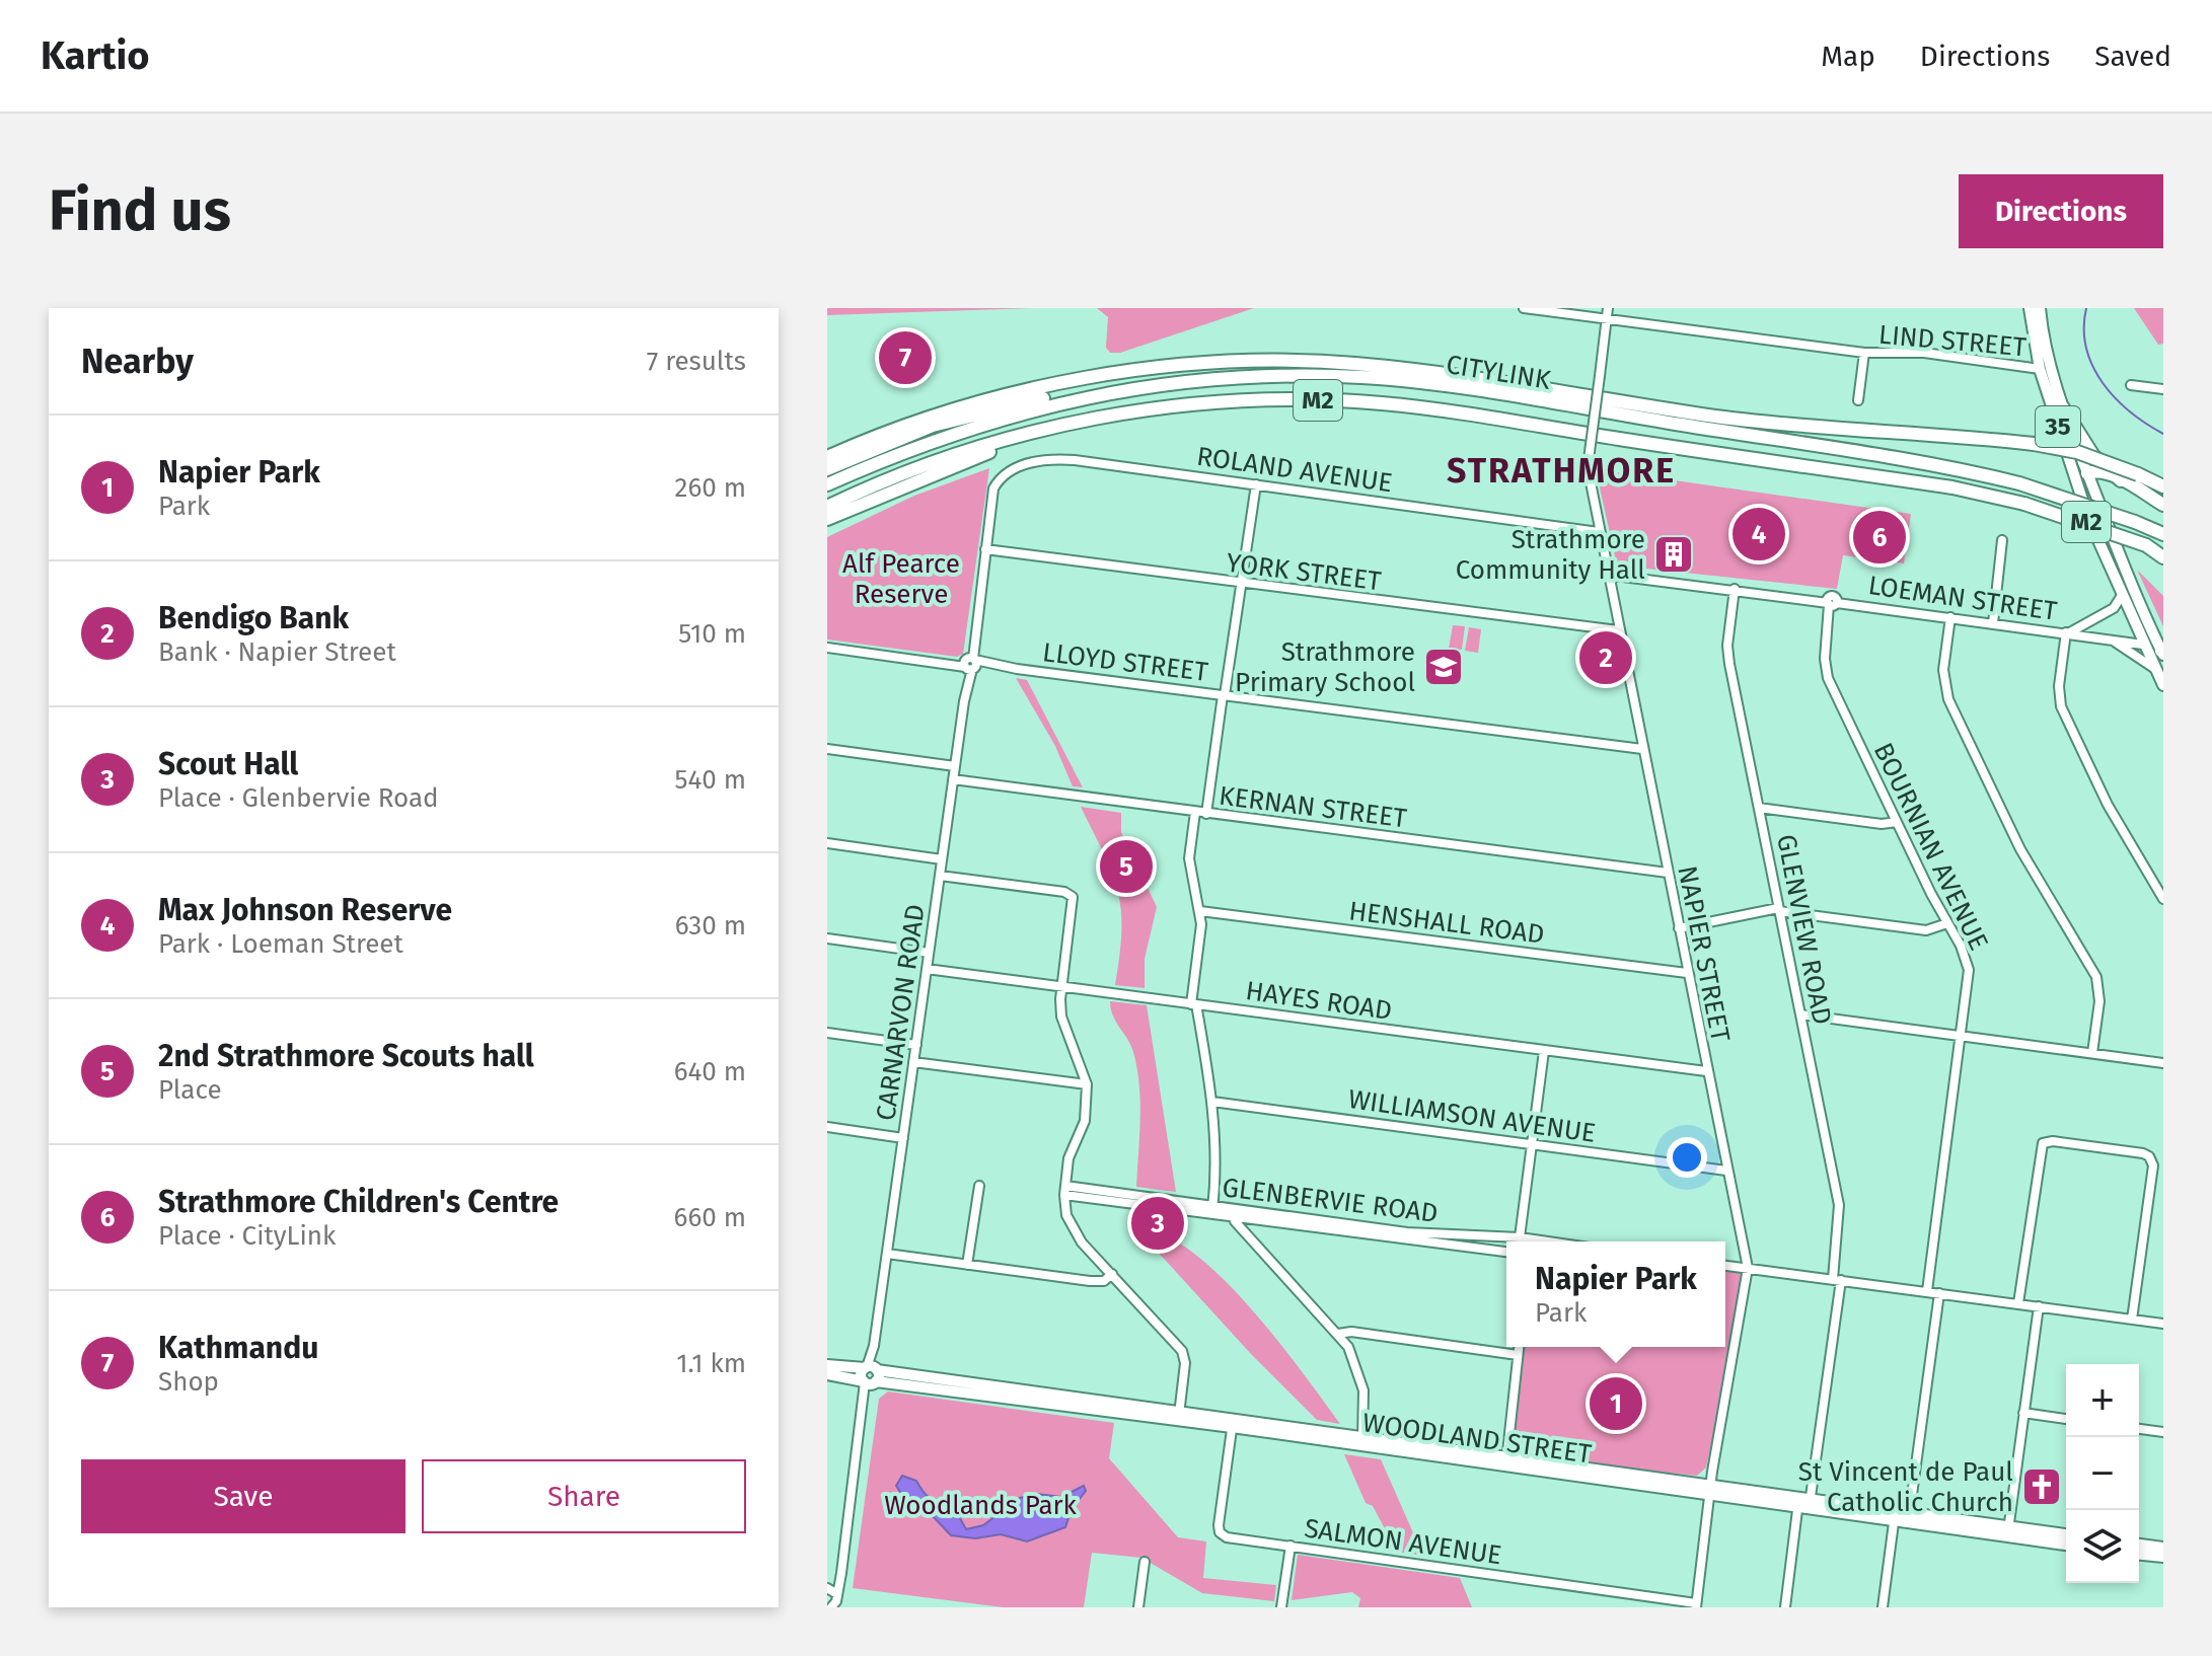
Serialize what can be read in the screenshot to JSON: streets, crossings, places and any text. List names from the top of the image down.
{
  "streets": {
    "highway": ["CITYLINK", "M2"],
    "main road": ["35", "WOODLAND STREET"],
    "street": [
      "LIND STREET",
      "ROLAND AVENUE",
      "YORK STREET",
      "LOEMAN STREET",
      "LLOYD STREET",
      "KERNAN STREET",
      "BOURNIAN AVENUE",
      "HENSHALL ROAD",
      "GLENVIEW ROAD",
      "NAPIER STREET",
      "HAYES ROAD",
      "CARNARVON ROAD",
      "WILLIAMSON AVENUE",
      "GLENBERVIE ROAD",
      "SALMON AVENUE"
    ]
  },
  "crossings": [
    ["LIND STREET", "35"],
    ["LIND STREET", "NAPIER STREET"],
    ["35", "LOEMAN STREET"],
    ["ROLAND AVENUE", "NAPIER STREET"],
    ["ROLAND AVENUE", "CARNARVON ROAD"],
    ["YORK STREET", "NAPIER STREET"],
    ["YORK STREET", "CARNARVON ROAD"],
    ["LOEMAN STREET", "BOURNIAN AVENUE"],
    ["LOEMAN STREET", "GLENVIEW ROAD"],
    ["LOEMAN STREET", "NAPIER STREET"],
    ["LLOYD STREET", "NAPIER STREET"],
    ["LLOYD STREET", "CARNARVON ROAD"],
    ["KERNAN STREET", "NAPIER STREET"],
    ["KERNAN STREET", "CARNARVON ROAD"],
    ["HENSHALL ROAD", "NAPIER STREET"],
    ["GLENVIEW ROAD", "WOODLAND STREET"],
    ["NAPIER STREET", "HAYES ROAD"],
    ["NAPIER STREET", "WILLIAMSON AVENUE"],
    ["NAPIER STREET", "WOODLAND STREET"],
    ["NAPIER STREET", "SALMON AVENUE"],
    ["HAYES ROAD", "CARNARVON ROAD"],
    ["CARNARVON ROAD", "WOODLAND STREET"],
    ["WOODLAND STREET", "SALMON AVENUE"]
  ],
  "districts": ["STRATHMORE"],
  "parks": ["Alf Pearce Reserve", "Woodlands Park"],
  "places": {
    "building": ["Strathmore Community Hall"],
    "school or university": ["Strathmore Primary School"],
    "church": ["St Vincent de Paul Catholic Church"]
  },
  "page": {
    "header": "Kartio",
    "nav": ["Map", "Directions", "Saved"],
    "buttons": [
      "Directions",
      ["Save", "Share"]
    ],
    "title": "Find us",
    "heading": ["Nearby", "7 results"],
    "pins": [
      "7",
      "4",
      "6",
      "2",
      "5",
      "3",
      "1"
    ],
    "list": [
      {
        "mark": "1",
        "name": "Napier Park",
        "note": "Park",
        "value": "260 m"
      },
      {
        "mark": "2",
        "name": "Bendigo Bank",
        "note": "Bank · Napier Street",
        "value": "510 m"
      },
      {
        "mark": "3",
        "name": "Scout Hall",
        "note": "Place · Glenbervie Road",
        "value": "540 m"
      },
      {
        "mark": "4",
        "name": "Max Johnson Reserve",
        "note": "Park · Loeman Street",
        "value": "630 m"
      },
      {
        "mark": "5",
        "name": "2nd Strathmore Scouts hall",
        "note": "Place",
        "value": "640 m"
      },
      {
        "mark": "6",
        "name": "Strathmore Children's Centre",
        "note": "Place · CityLink",
        "value": "660 m"
      },
      {
        "mark": "7",
        "name": "Kathmandu",
        "note": "Shop",
        "value": "1.1 km"
      }
    ],
    "popup": ["Napier Park", "Park"],
    "map_buttons": ["+", "−"]
  }
}
